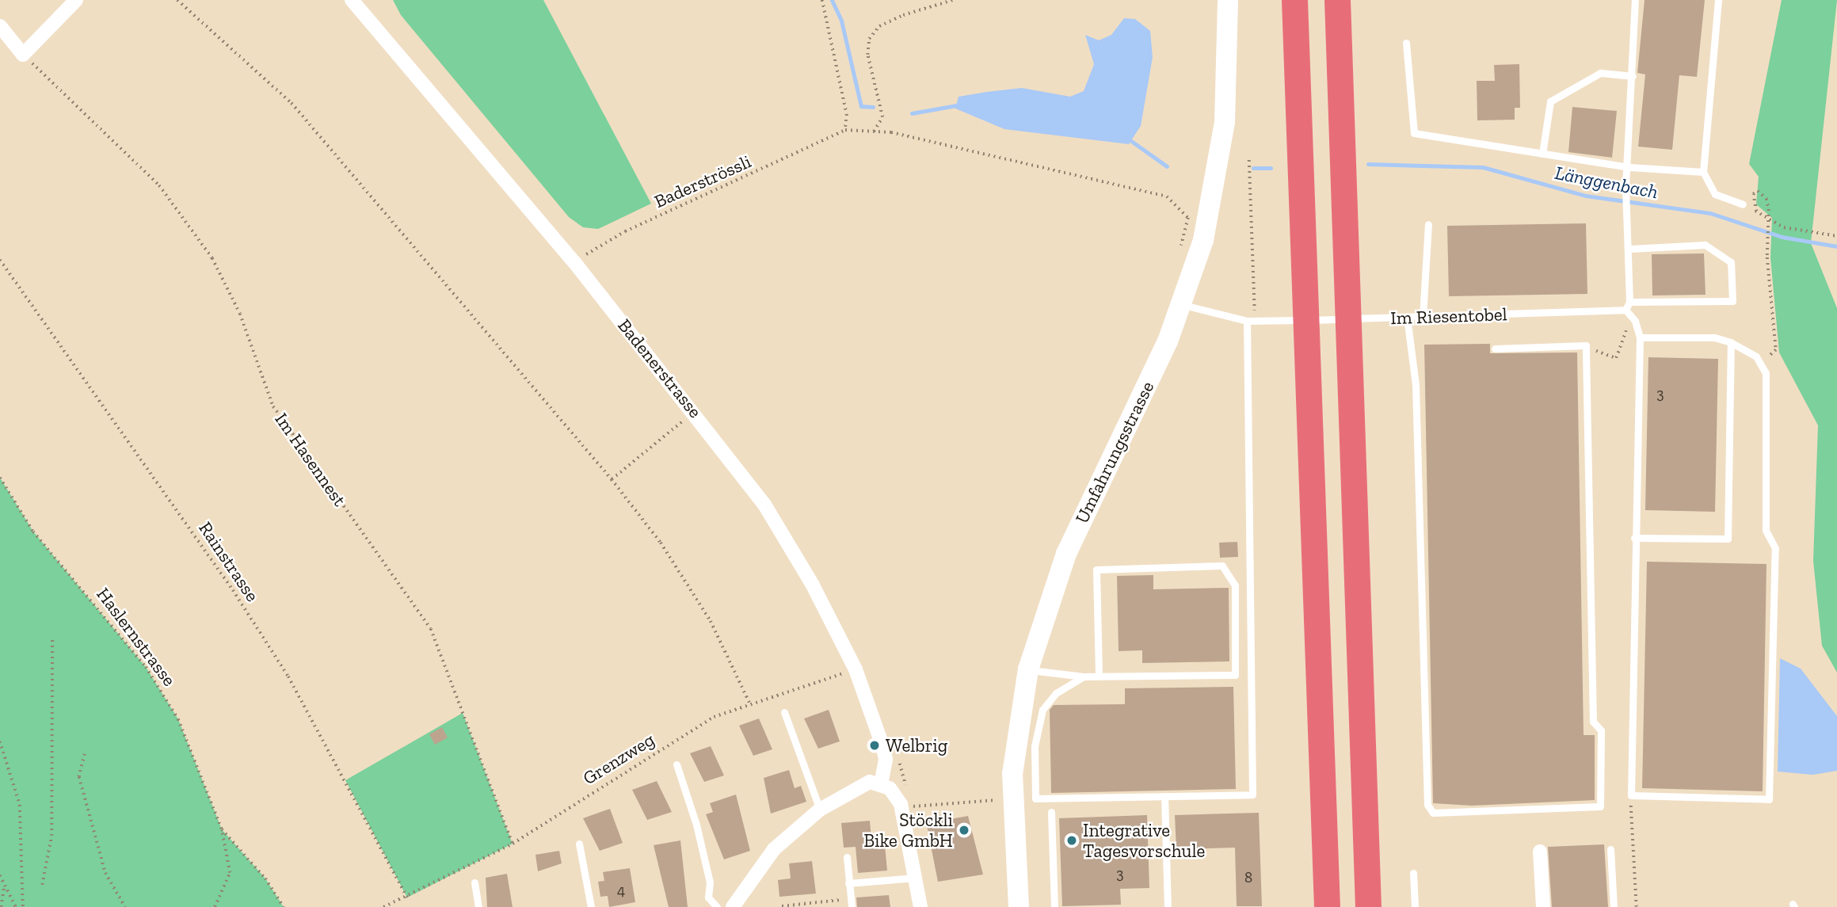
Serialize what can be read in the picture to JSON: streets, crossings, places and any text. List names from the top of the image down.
{
  "streets": {
    "main road": ["Umfahrungsstrasse"],
    "street": ["Badenerstrasse"],
    "lane": ["Im Riesentobel"],
    "path": [
      "Baderströssli",
      "Im Hasennest",
      "Rainstrasse",
      "Haslernstrasse",
      "Grenzweg"
    ]
  },
  "crossings": [
    ["Baderströssli", "Badenerstrasse"],
    ["Im Riesentobel", "Umfahrungsstrasse"],
    ["Badenerstrasse", "Grenzweg"],
    ["Im Hasennest", "Grenzweg"],
    ["Rainstrasse", "Grenzweg"]
  ],
  "water": ["Länggenbach"],
  "places": ["Welbrig", "Stöckli Bike GmbH", "Integrative Tagesvorschule"],
  "house_numbers": [
    "3",
    "3",
    "8",
    "4"
  ]
}
